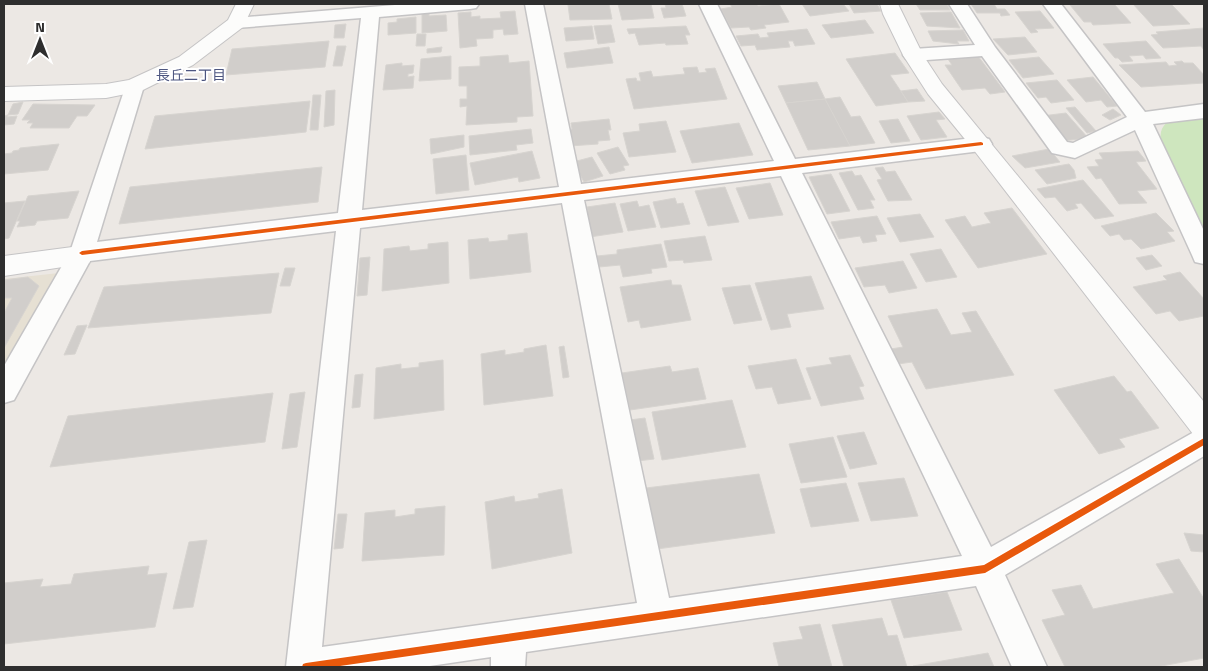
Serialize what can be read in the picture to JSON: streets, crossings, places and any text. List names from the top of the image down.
{
  "districts": ["長丘二丁目"],
  "north": "top"
}
